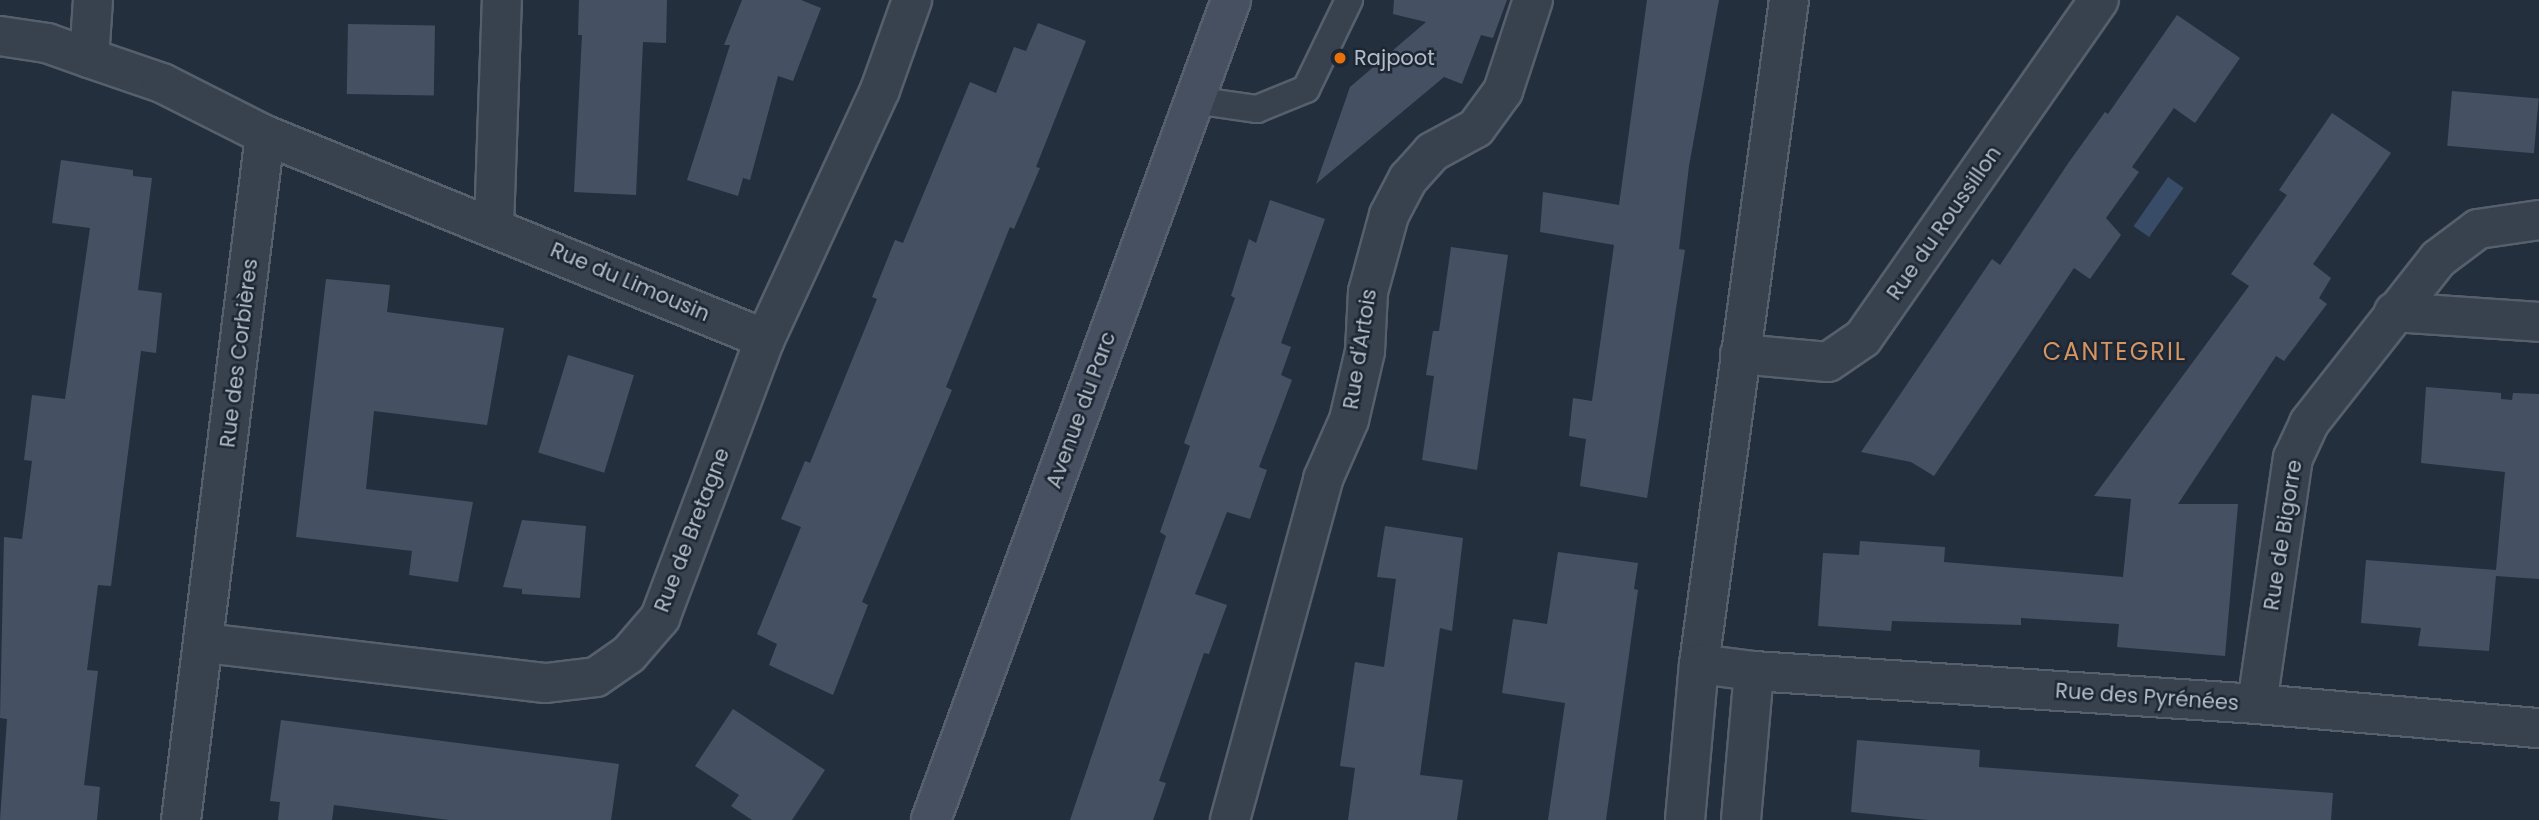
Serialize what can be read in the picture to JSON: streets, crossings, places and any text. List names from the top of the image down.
{
  "streets": {
    "street": [
      "Rue du Roussillon",
      "Rue du Limousin",
      "Rue d'Artois",
      "Rue des Corbières",
      "Avenue du Parc",
      "Rue de Bretagne",
      "Rue de Bigorre",
      "Rue des Pyrénées"
    ]
  },
  "crossings": [
    ["Rue du Limousin", "Rue des Corbières"],
    ["Rue du Limousin", "Rue de Bretagne"],
    ["Rue des Corbières", "Rue de Bretagne"],
    ["Rue de Bigorre", "Rue des Pyrénées"]
  ],
  "districts": ["CANTEGRIL"],
  "places": ["Rajpoot"]
}
